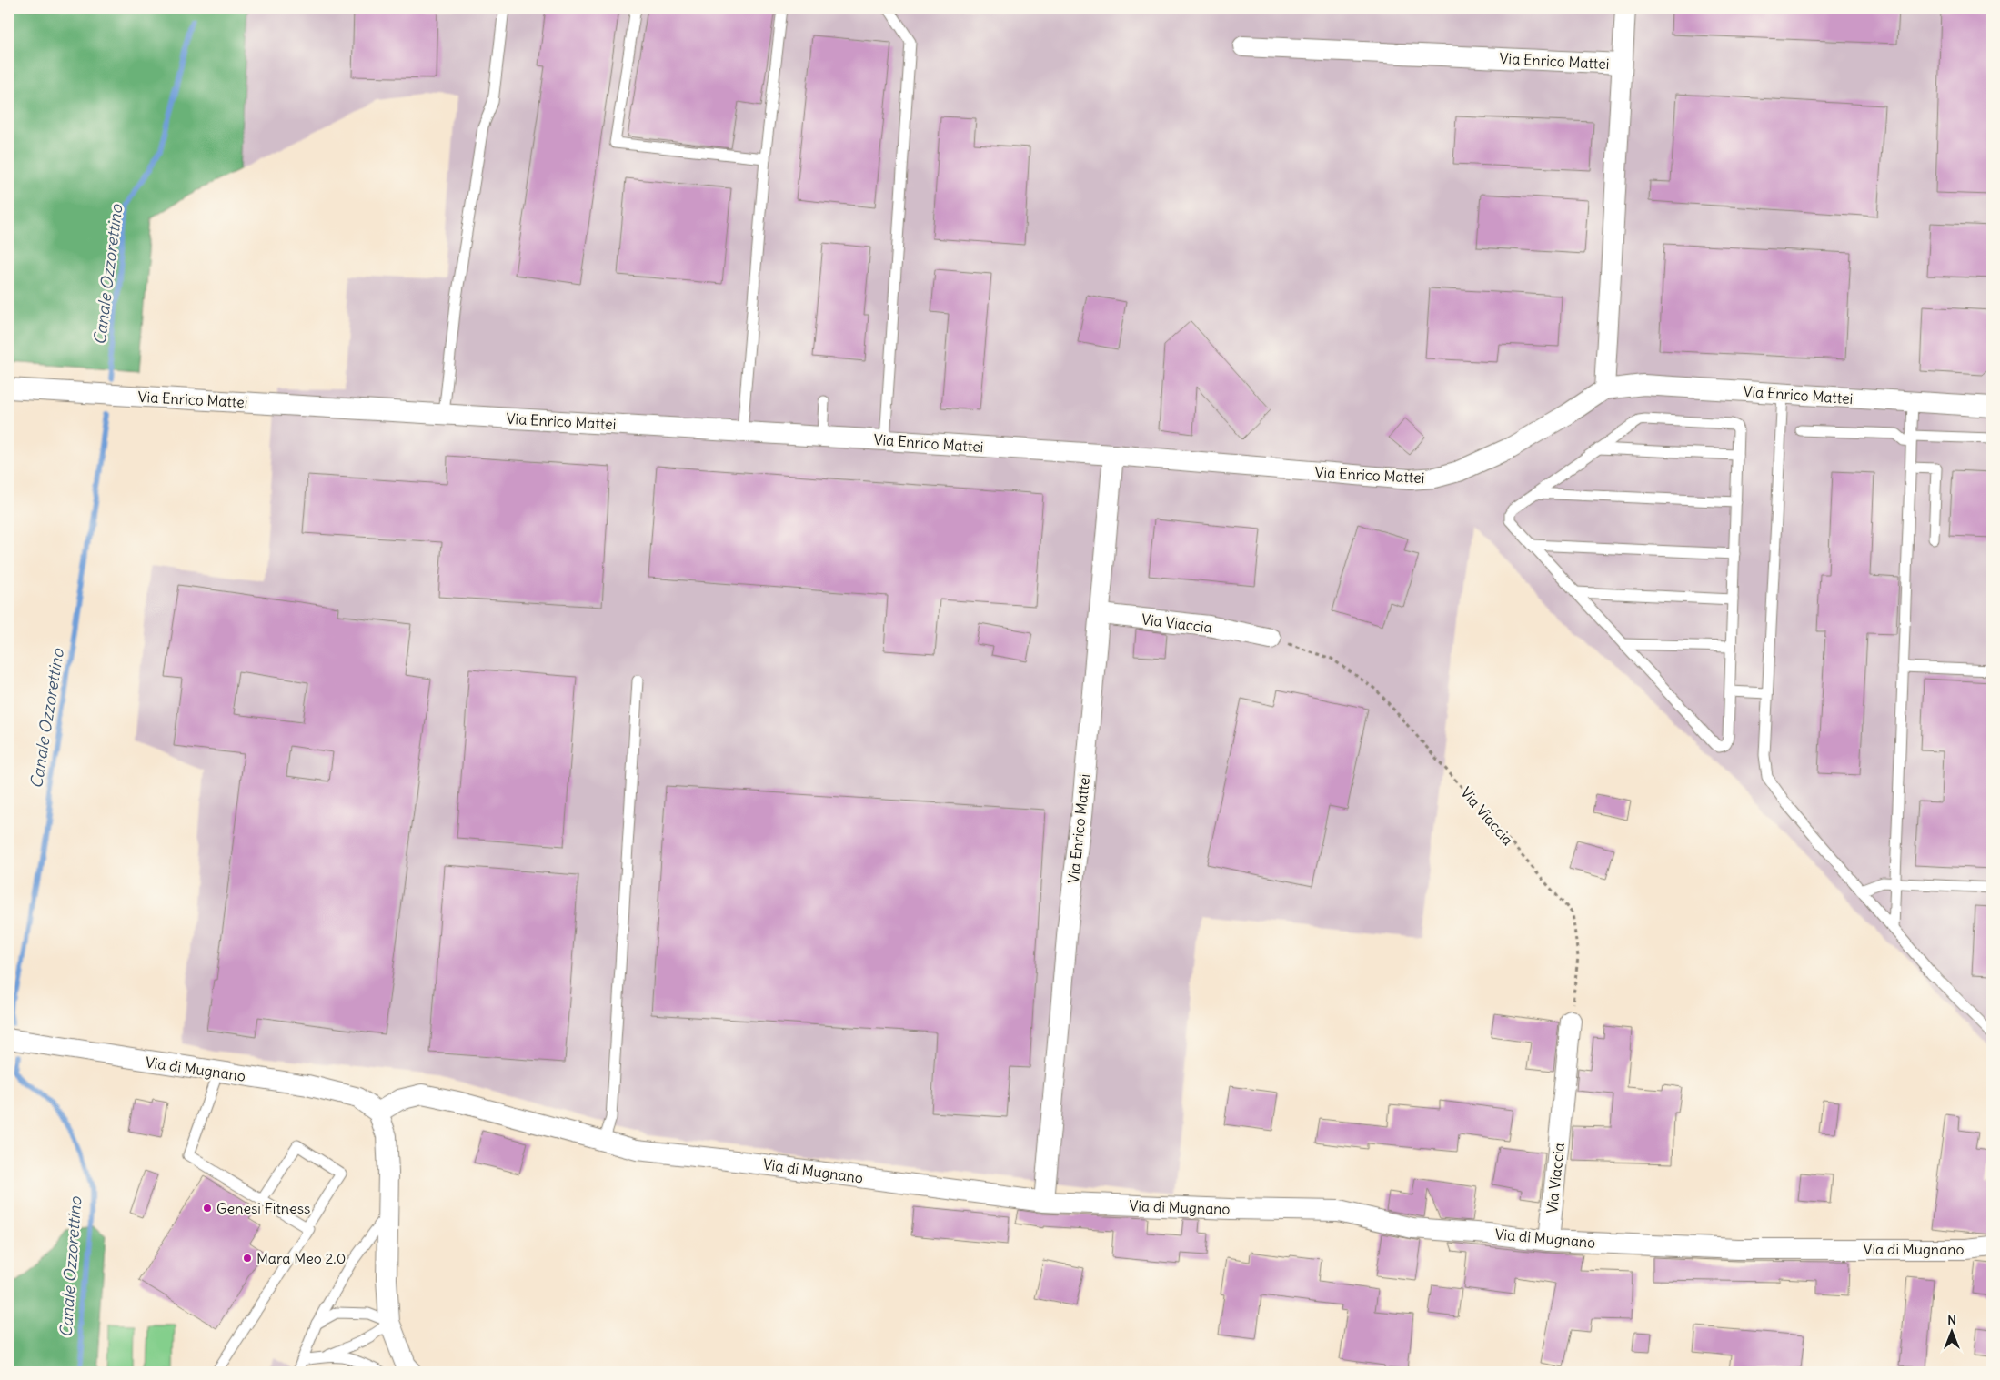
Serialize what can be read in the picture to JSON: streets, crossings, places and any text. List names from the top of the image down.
{
  "streets": {
    "street": ["Via Enrico Mattei", "Via Viaccia", "Via di Mugnano"]
  },
  "crossings": [
    ["Via Enrico Mattei", "Via Viaccia"],
    ["Via Enrico Mattei", "Via di Mugnano"],
    ["Via Viaccia", "Via di Mugnano"]
  ],
  "water": ["Canale Ozzorettino"],
  "places": ["Genesi Fitness", "Mara Meo 2.0"],
  "north": "top"
}
